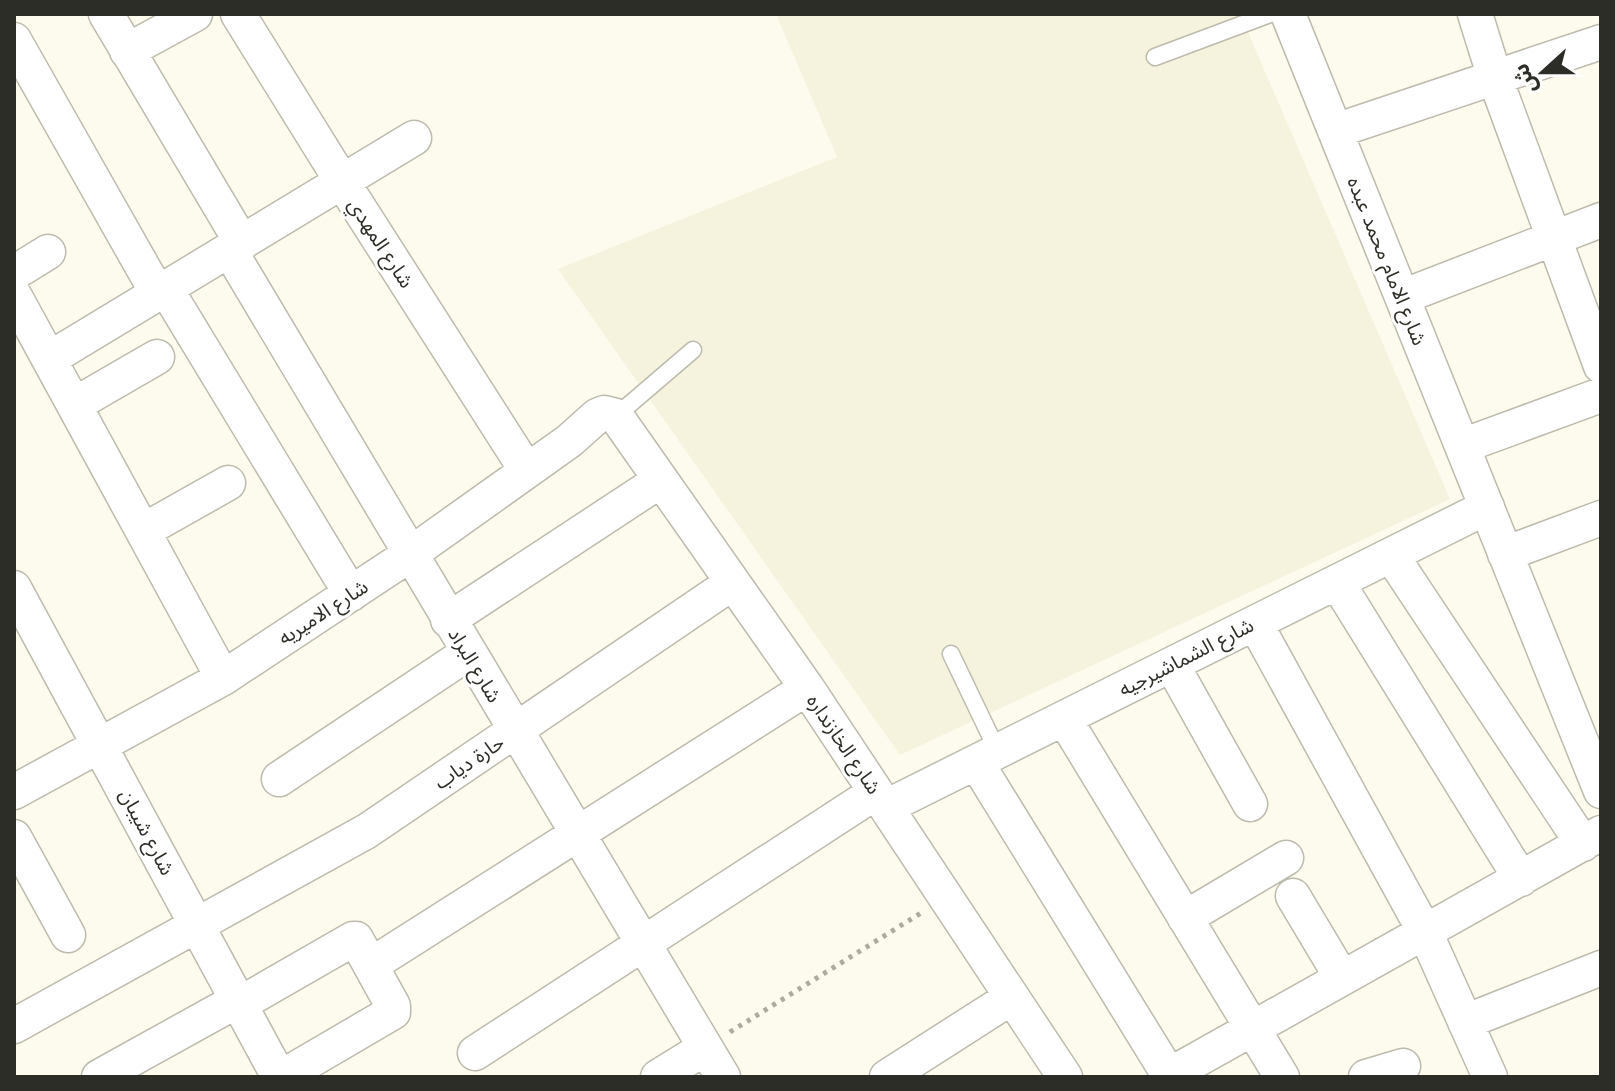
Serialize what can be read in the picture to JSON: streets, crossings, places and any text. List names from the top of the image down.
{
  "streets": {
    "street": [
      "شارع المهدي",
      "شارع الامام محمد عبده",
      "شارع الاميريه",
      "شارع الشماشيرجيه",
      "شارع البراد",
      "شارع الخازنداره",
      "حارة دياب",
      "شارع شيبان"
    ]
  },
  "crossings": [
    ["شارع المهدي", "شارع الاميريه"],
    ["شارع الامام محمد عبده", "شارع الشماشيرجيه"],
    ["شارع الاميريه", "شارع البراد"],
    ["شارع الاميريه", "شارع الخازنداره"],
    ["شارع الاميريه", "شارع شيبان"],
    ["شارع الشماشيرجيه", "شارع البراد"],
    ["شارع الشماشيرجيه", "شارع الخازنداره"],
    ["شارع البراد", "حارة دياب"],
    ["شارع الخازنداره", "حارة دياب"],
    ["حارة دياب", "شارع شيبان"]
  ],
  "north": "left"
}
